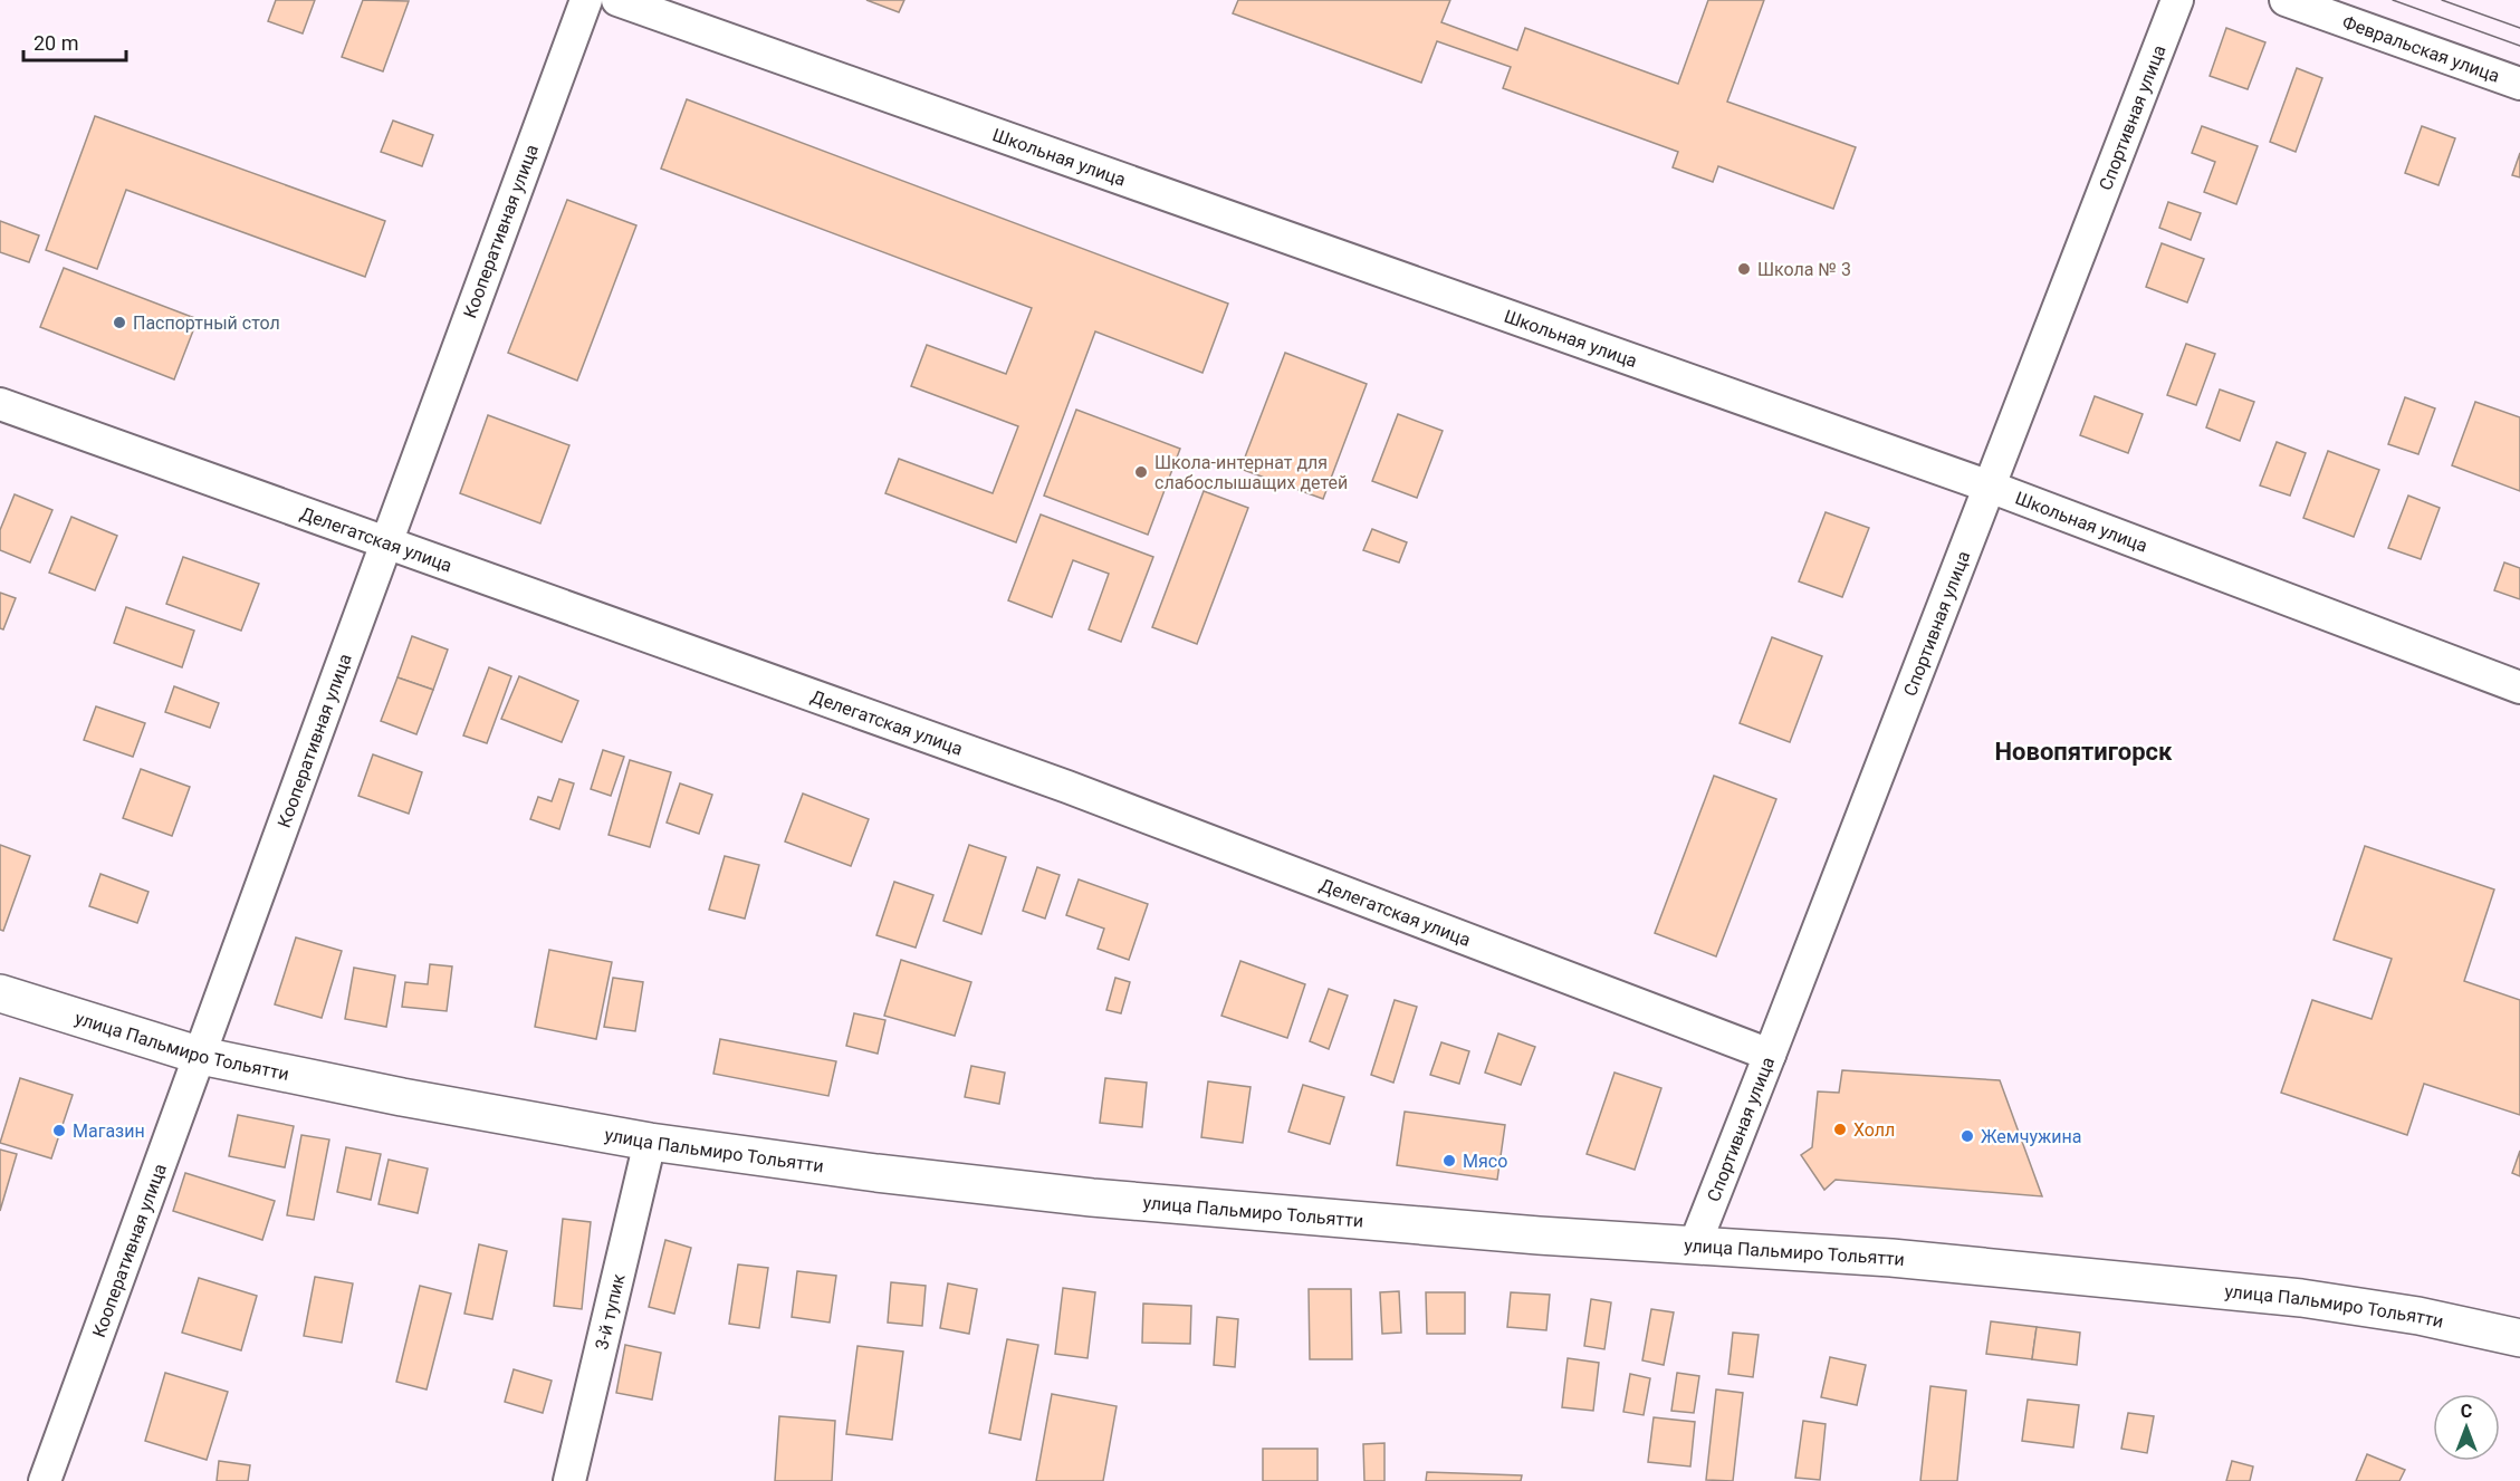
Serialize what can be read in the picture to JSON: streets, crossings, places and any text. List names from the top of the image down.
{
  "streets": {
    "street": [
      "Февральская улица",
      "Спортивная улица",
      "Школьная улица",
      "Кооперативная улица",
      "Делегатская улица",
      "улица Пальмиро Тольятти",
      "3-й тупик"
    ]
  },
  "crossings": [
    ["Спортивная улица", "Школьная улица"],
    ["Спортивная улица", "Делегатская улица"],
    ["Спортивная улица", "улица Пальмиро Тольятти"],
    ["Кооперативная улица", "Делегатская улица"],
    ["Кооперативная улица", "улица Пальмиро Тольятти"],
    ["улица Пальмиро Тольятти", "3-й тупик"]
  ],
  "districts": ["Новопятигорск"],
  "places": [
    "Школа № 3",
    "Паспортный стол",
    "Школа-интернат для слабослышащих детей",
    "Холл",
    "Магазин",
    "Жемчужина",
    "Мясо"
  ],
  "scale_bar": "20 m",
  "north": "top"
}
